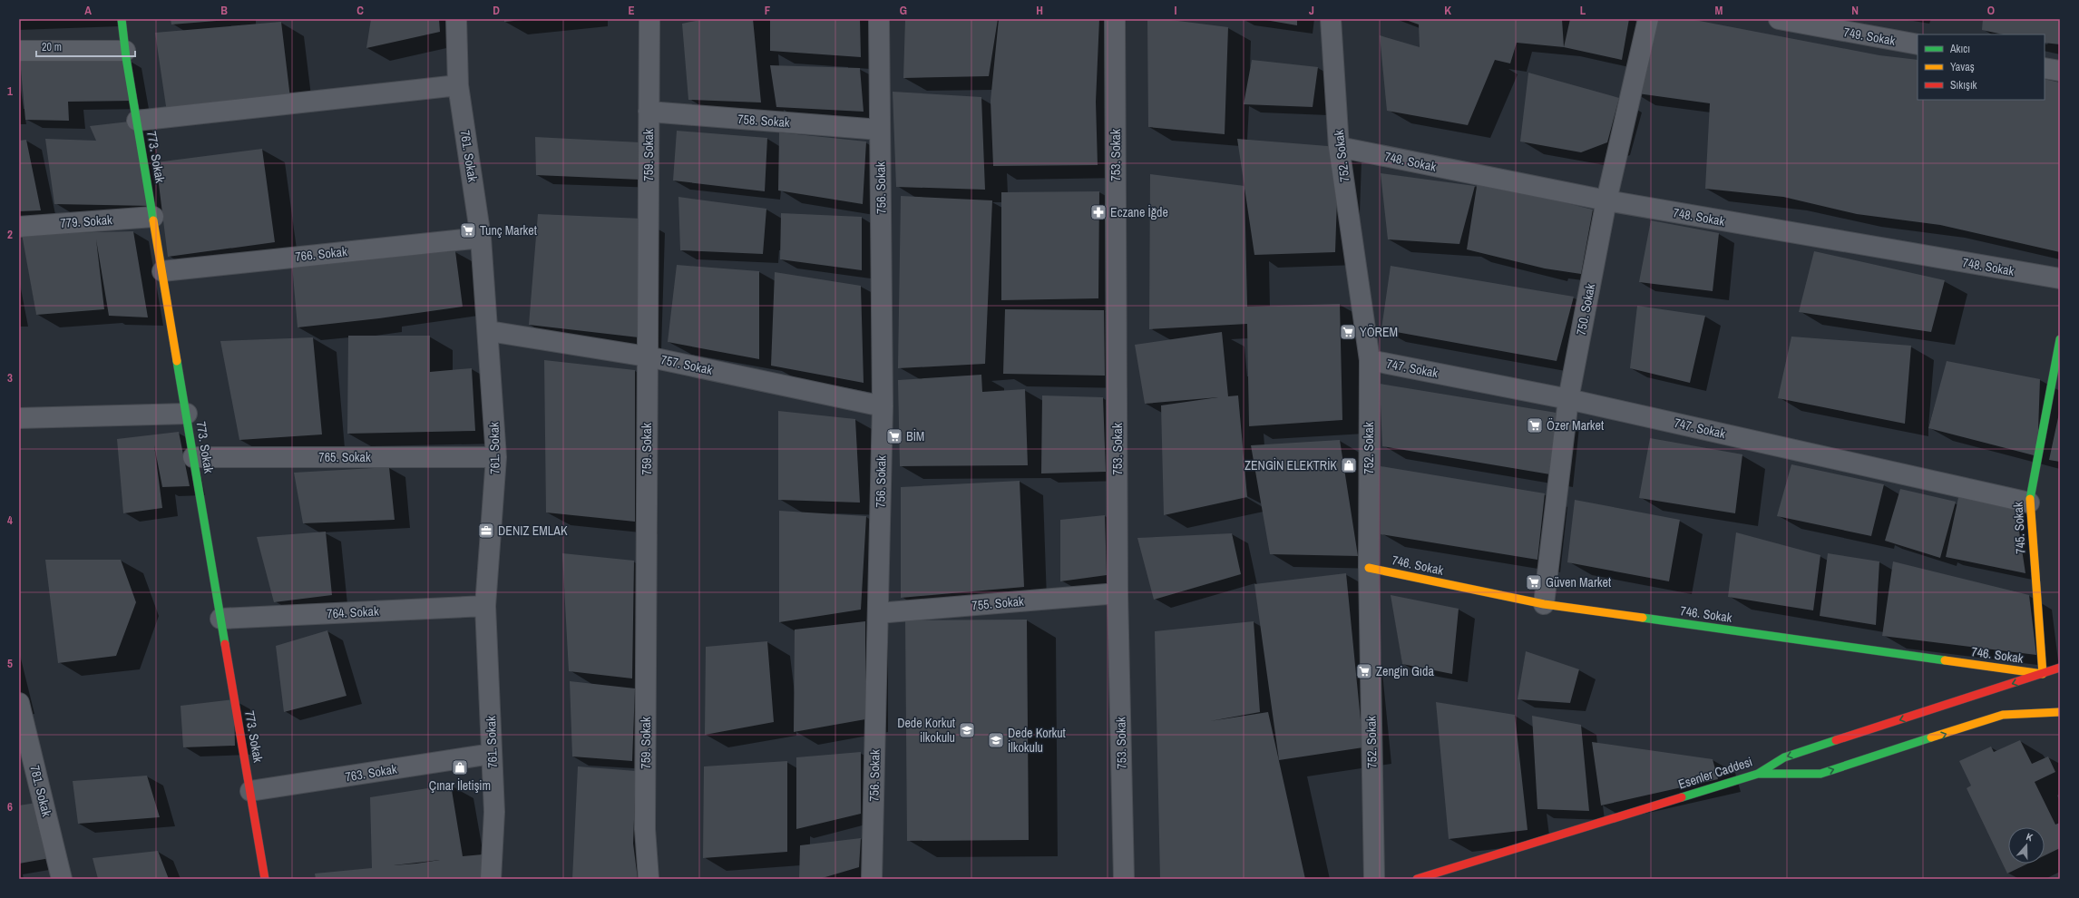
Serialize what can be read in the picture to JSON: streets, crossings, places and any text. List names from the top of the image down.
{
  "streets": {
    "street": [
      "749. Sokak",
      "758. Sokak",
      "759. Sokak",
      "753. Sokak",
      "761. Sokak",
      "752. Sokak",
      "773. Sokak",
      "748. Sokak",
      "756. Sokak",
      "779. Sokak",
      "766. Sokak",
      "750. Sokak",
      "757. Sokak",
      "747. Sokak",
      "765. Sokak",
      "745. Sokak",
      "746. Sokak",
      "755. Sokak",
      "764. Sokak",
      "763. Sokak",
      "Esenler Caddesi",
      "781. Sokak"
    ]
  },
  "crossings": [
    ["758. Sokak", "759. Sokak"],
    ["758. Sokak", "756. Sokak"],
    ["759. Sokak", "757. Sokak"],
    ["753. Sokak", "755. Sokak"],
    ["761. Sokak", "766. Sokak"],
    ["761. Sokak", "757. Sokak"],
    ["761. Sokak", "765. Sokak"],
    ["761. Sokak", "764. Sokak"],
    ["761. Sokak", "763. Sokak"],
    ["752. Sokak", "748. Sokak"],
    ["752. Sokak", "747. Sokak"],
    ["752. Sokak", "746. Sokak"],
    ["773. Sokak", "779. Sokak"],
    ["773. Sokak", "766. Sokak"],
    ["773. Sokak", "765. Sokak"],
    ["773. Sokak", "764. Sokak"],
    ["773. Sokak", "763. Sokak"],
    ["748. Sokak", "750. Sokak"],
    ["756. Sokak", "757. Sokak"],
    ["756. Sokak", "755. Sokak"],
    ["750. Sokak", "747. Sokak"],
    ["750. Sokak", "746. Sokak"],
    ["747. Sokak", "745. Sokak"],
    ["745. Sokak", "746. Sokak"],
    ["745. Sokak", "Esenler Caddesi"],
    ["746. Sokak", "Esenler Caddesi"]
  ],
  "places": {
    "pharmacy": ["Eczane İğde"],
    "supermarket": [
      "Tunç Market",
      "YÖREM",
      "Özer Market",
      "BİM",
      "Güven Market",
      "Zengin Gıda"
    ],
    "shop": ["ZENGİN ELEKTRİK", "Çınar İletişim"],
    "office": ["DENIZ EMLAK"],
    "school or university": ["Dede Korkut ilkokulu", "Dede Korkut İlkokulu"]
  },
  "legend": ["Akıcı", "Yavaş", "Sıkışık"],
  "scale_bar": "20 m",
  "north": "top",
  "grid": {
    "columns": [
      "A",
      "B",
      "C",
      "D",
      "E",
      "F",
      "G",
      "H",
      "I",
      "J",
      "K",
      "L",
      "M",
      "N",
      "O"
    ],
    "rows": [
      "1",
      "2",
      "3",
      "4",
      "5",
      "6"
    ]
  }
}
